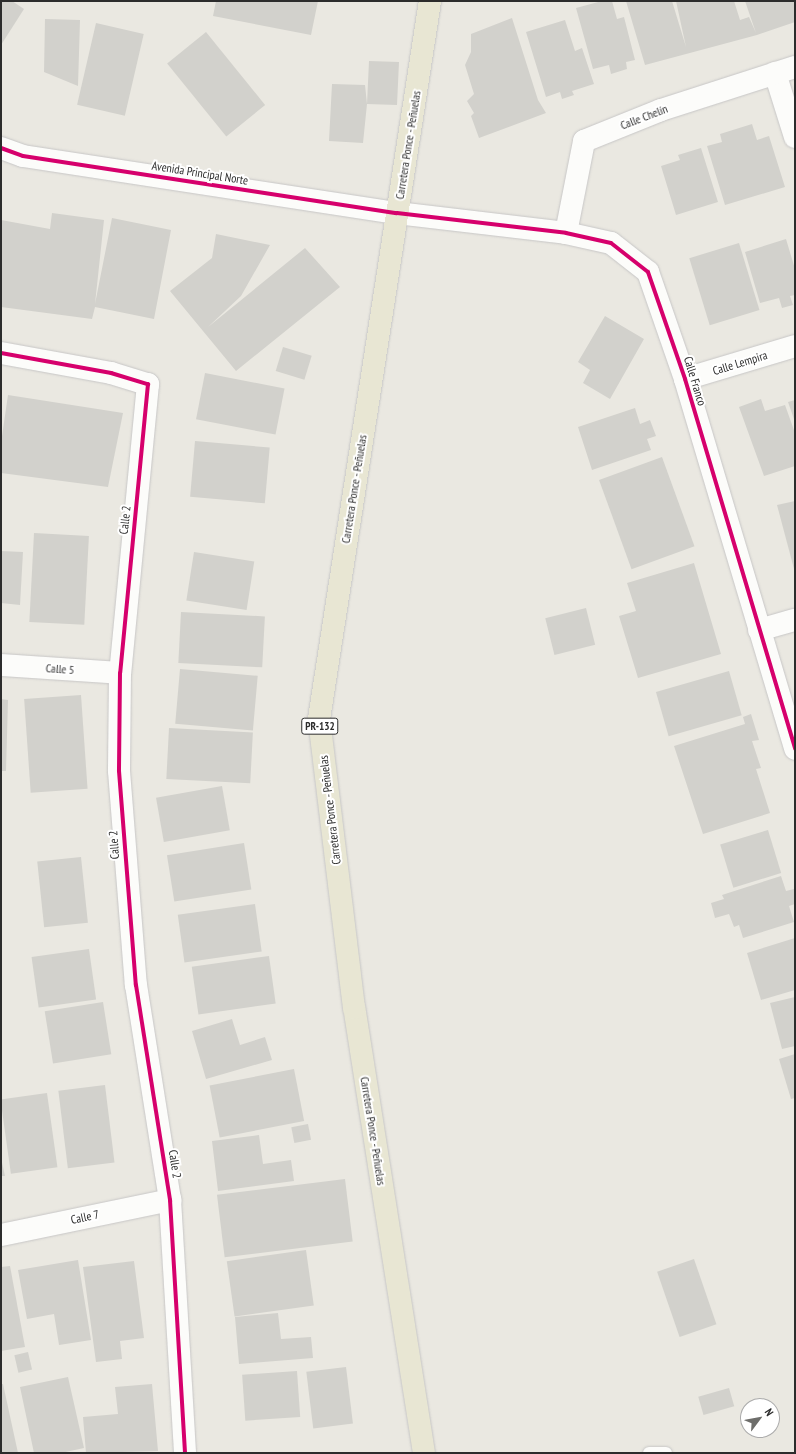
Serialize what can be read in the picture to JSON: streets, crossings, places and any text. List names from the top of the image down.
{
  "streets": {
    "main road": ["Carretera Ponce - Peñuelas", "PR-132"],
    "street": [
      "Calle Chelín",
      "Avenida Principal Norte",
      "Calle Lempira",
      "Calle Franco",
      "Calle 2",
      "Calle 5",
      "Calle 7"
    ]
  },
  "crossings": [
    ["Calle Chelín", "Calle Franco"],
    ["Carretera Ponce - Peñuelas", "Avenida Principal Norte"],
    ["Carretera Ponce - Peñuelas", "Calle Franco"],
    ["Avenida Principal Norte", "Calle Franco"],
    ["Calle Lempira", "Calle Franco"],
    ["Calle 2", "Calle 5"],
    ["Calle 2", "Calle 7"]
  ],
  "north": "top right"
}
